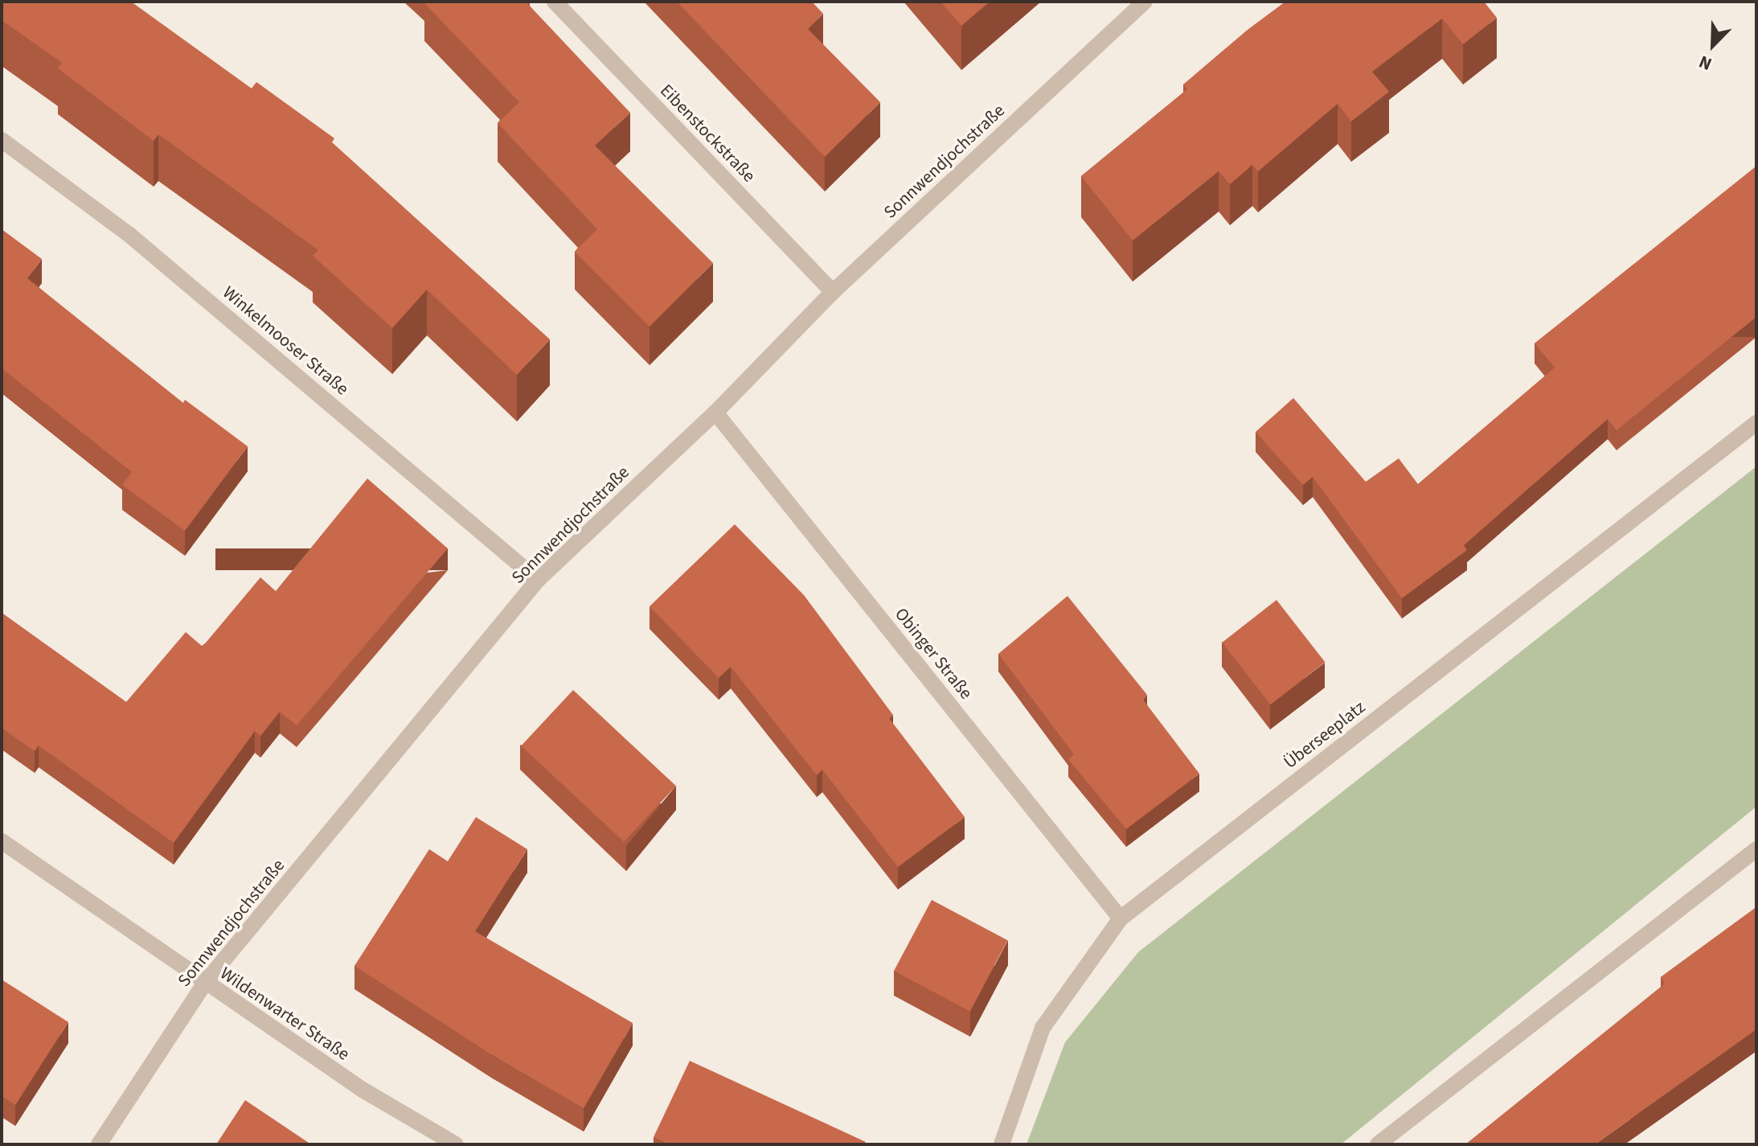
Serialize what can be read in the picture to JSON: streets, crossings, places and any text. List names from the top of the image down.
{
  "streets": {
    "street": [
      "Eibenstockstraße",
      "Sonnwendjochstraße",
      "Winkelmooser Straße",
      "Obinger Straße",
      "Überseeplatz",
      "Wildenwarter Straße"
    ]
  },
  "crossings": [
    ["Eibenstockstraße", "Sonnwendjochstraße"],
    ["Sonnwendjochstraße", "Winkelmooser Straße"],
    ["Sonnwendjochstraße", "Obinger Straße"],
    ["Sonnwendjochstraße", "Wildenwarter Straße"],
    ["Obinger Straße", "Überseeplatz"]
  ],
  "north": "bottom left"
}
